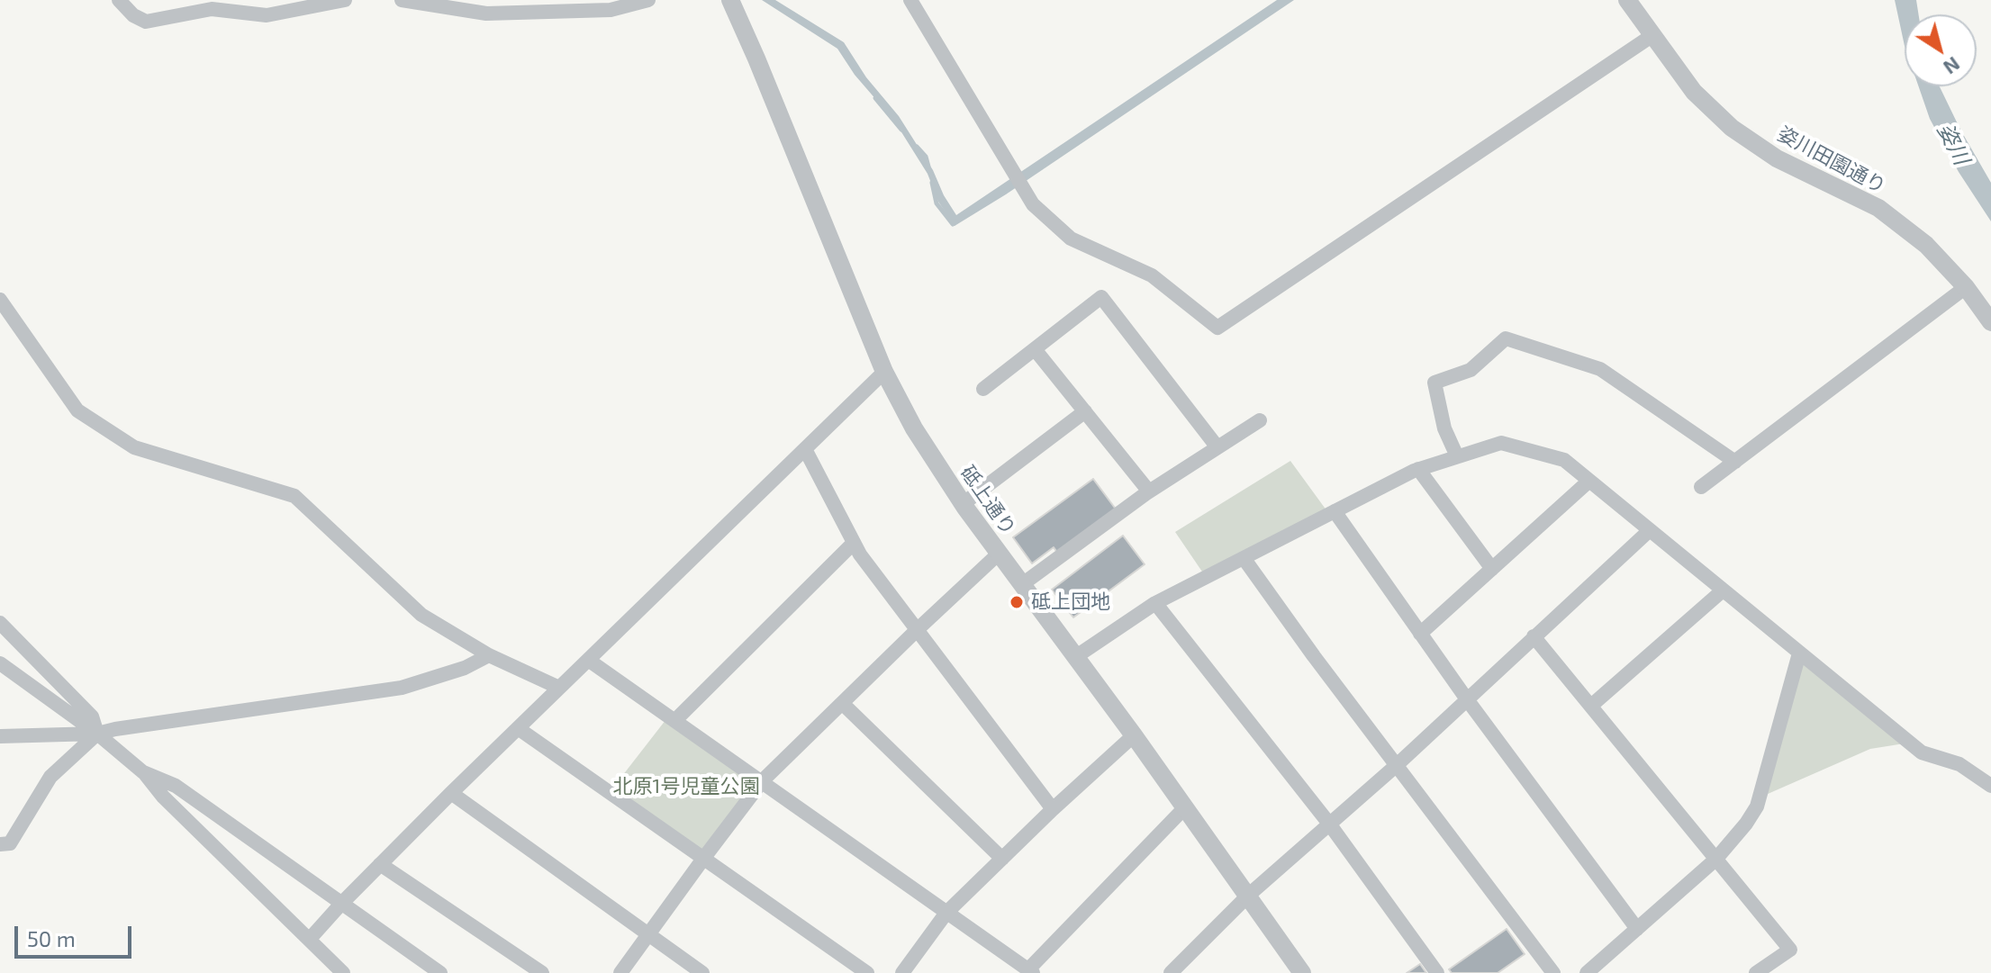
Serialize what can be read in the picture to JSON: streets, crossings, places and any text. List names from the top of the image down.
{
  "streets": {
    "street": ["姿川田園通り", "砥上通り"]
  },
  "water": ["姿川"],
  "parks": ["北原1号児童公園"],
  "places": ["砥上団地"],
  "scale_bar": "50 m",
  "north": "bottom right"
}
